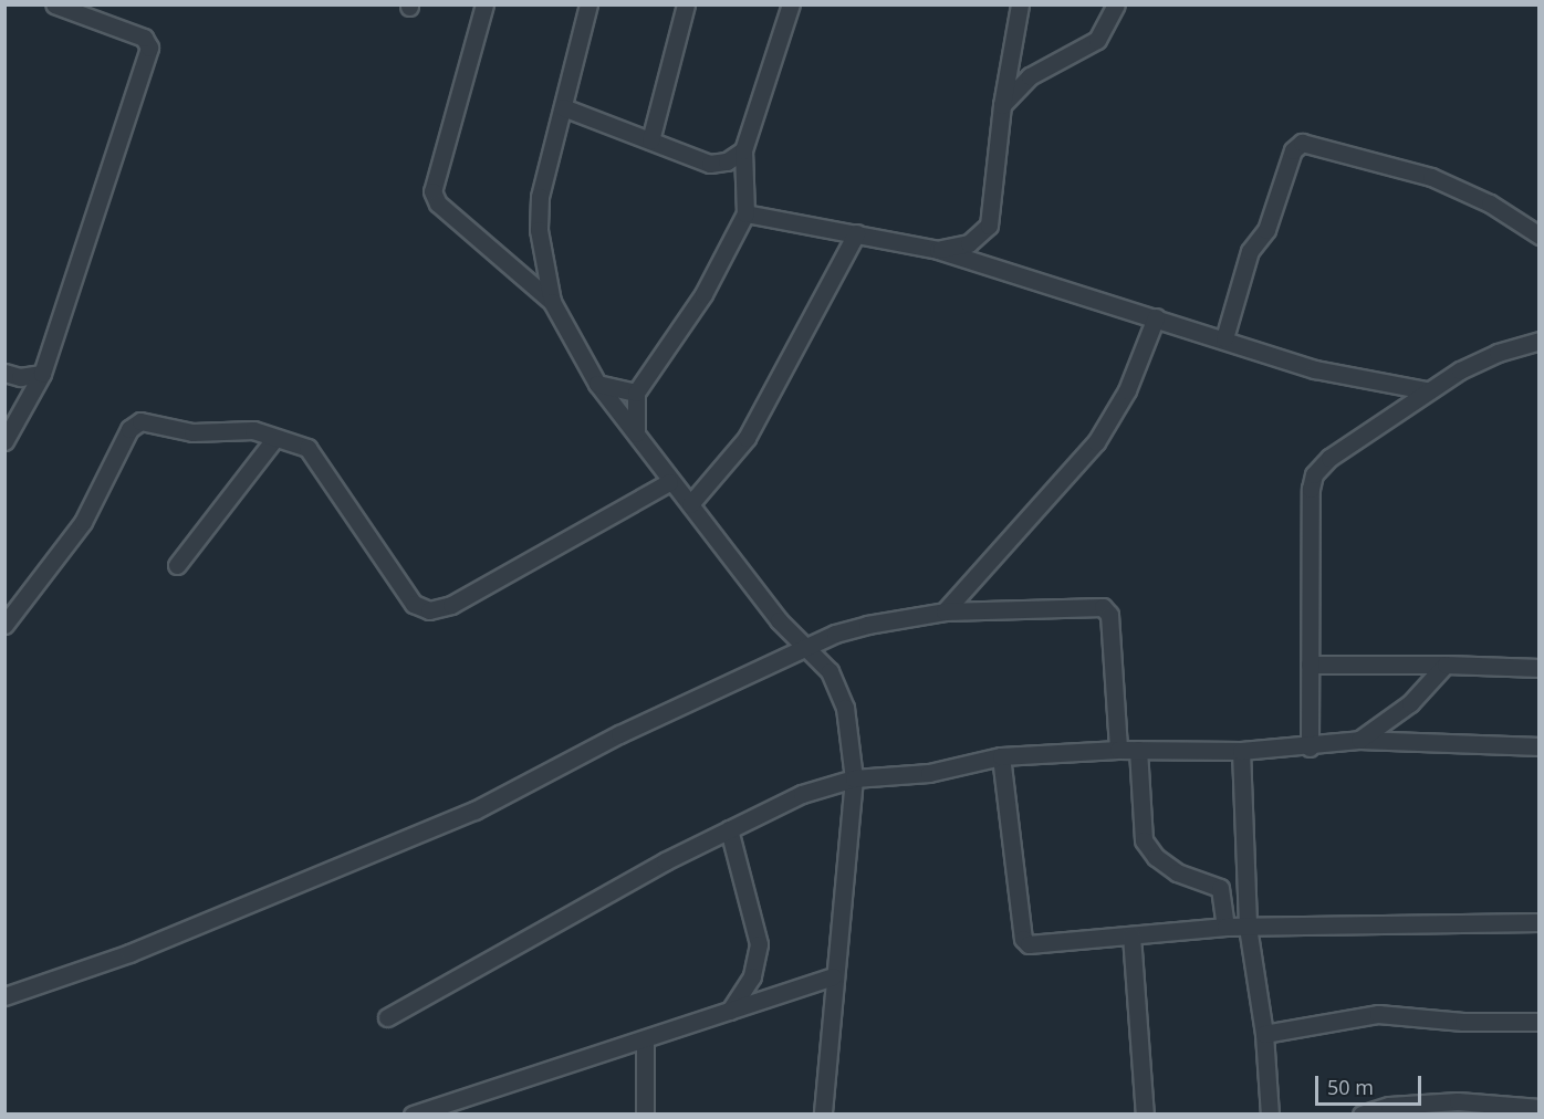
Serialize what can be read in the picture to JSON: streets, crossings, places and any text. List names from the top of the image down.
{
  "scale_bar": "50 m"
}
